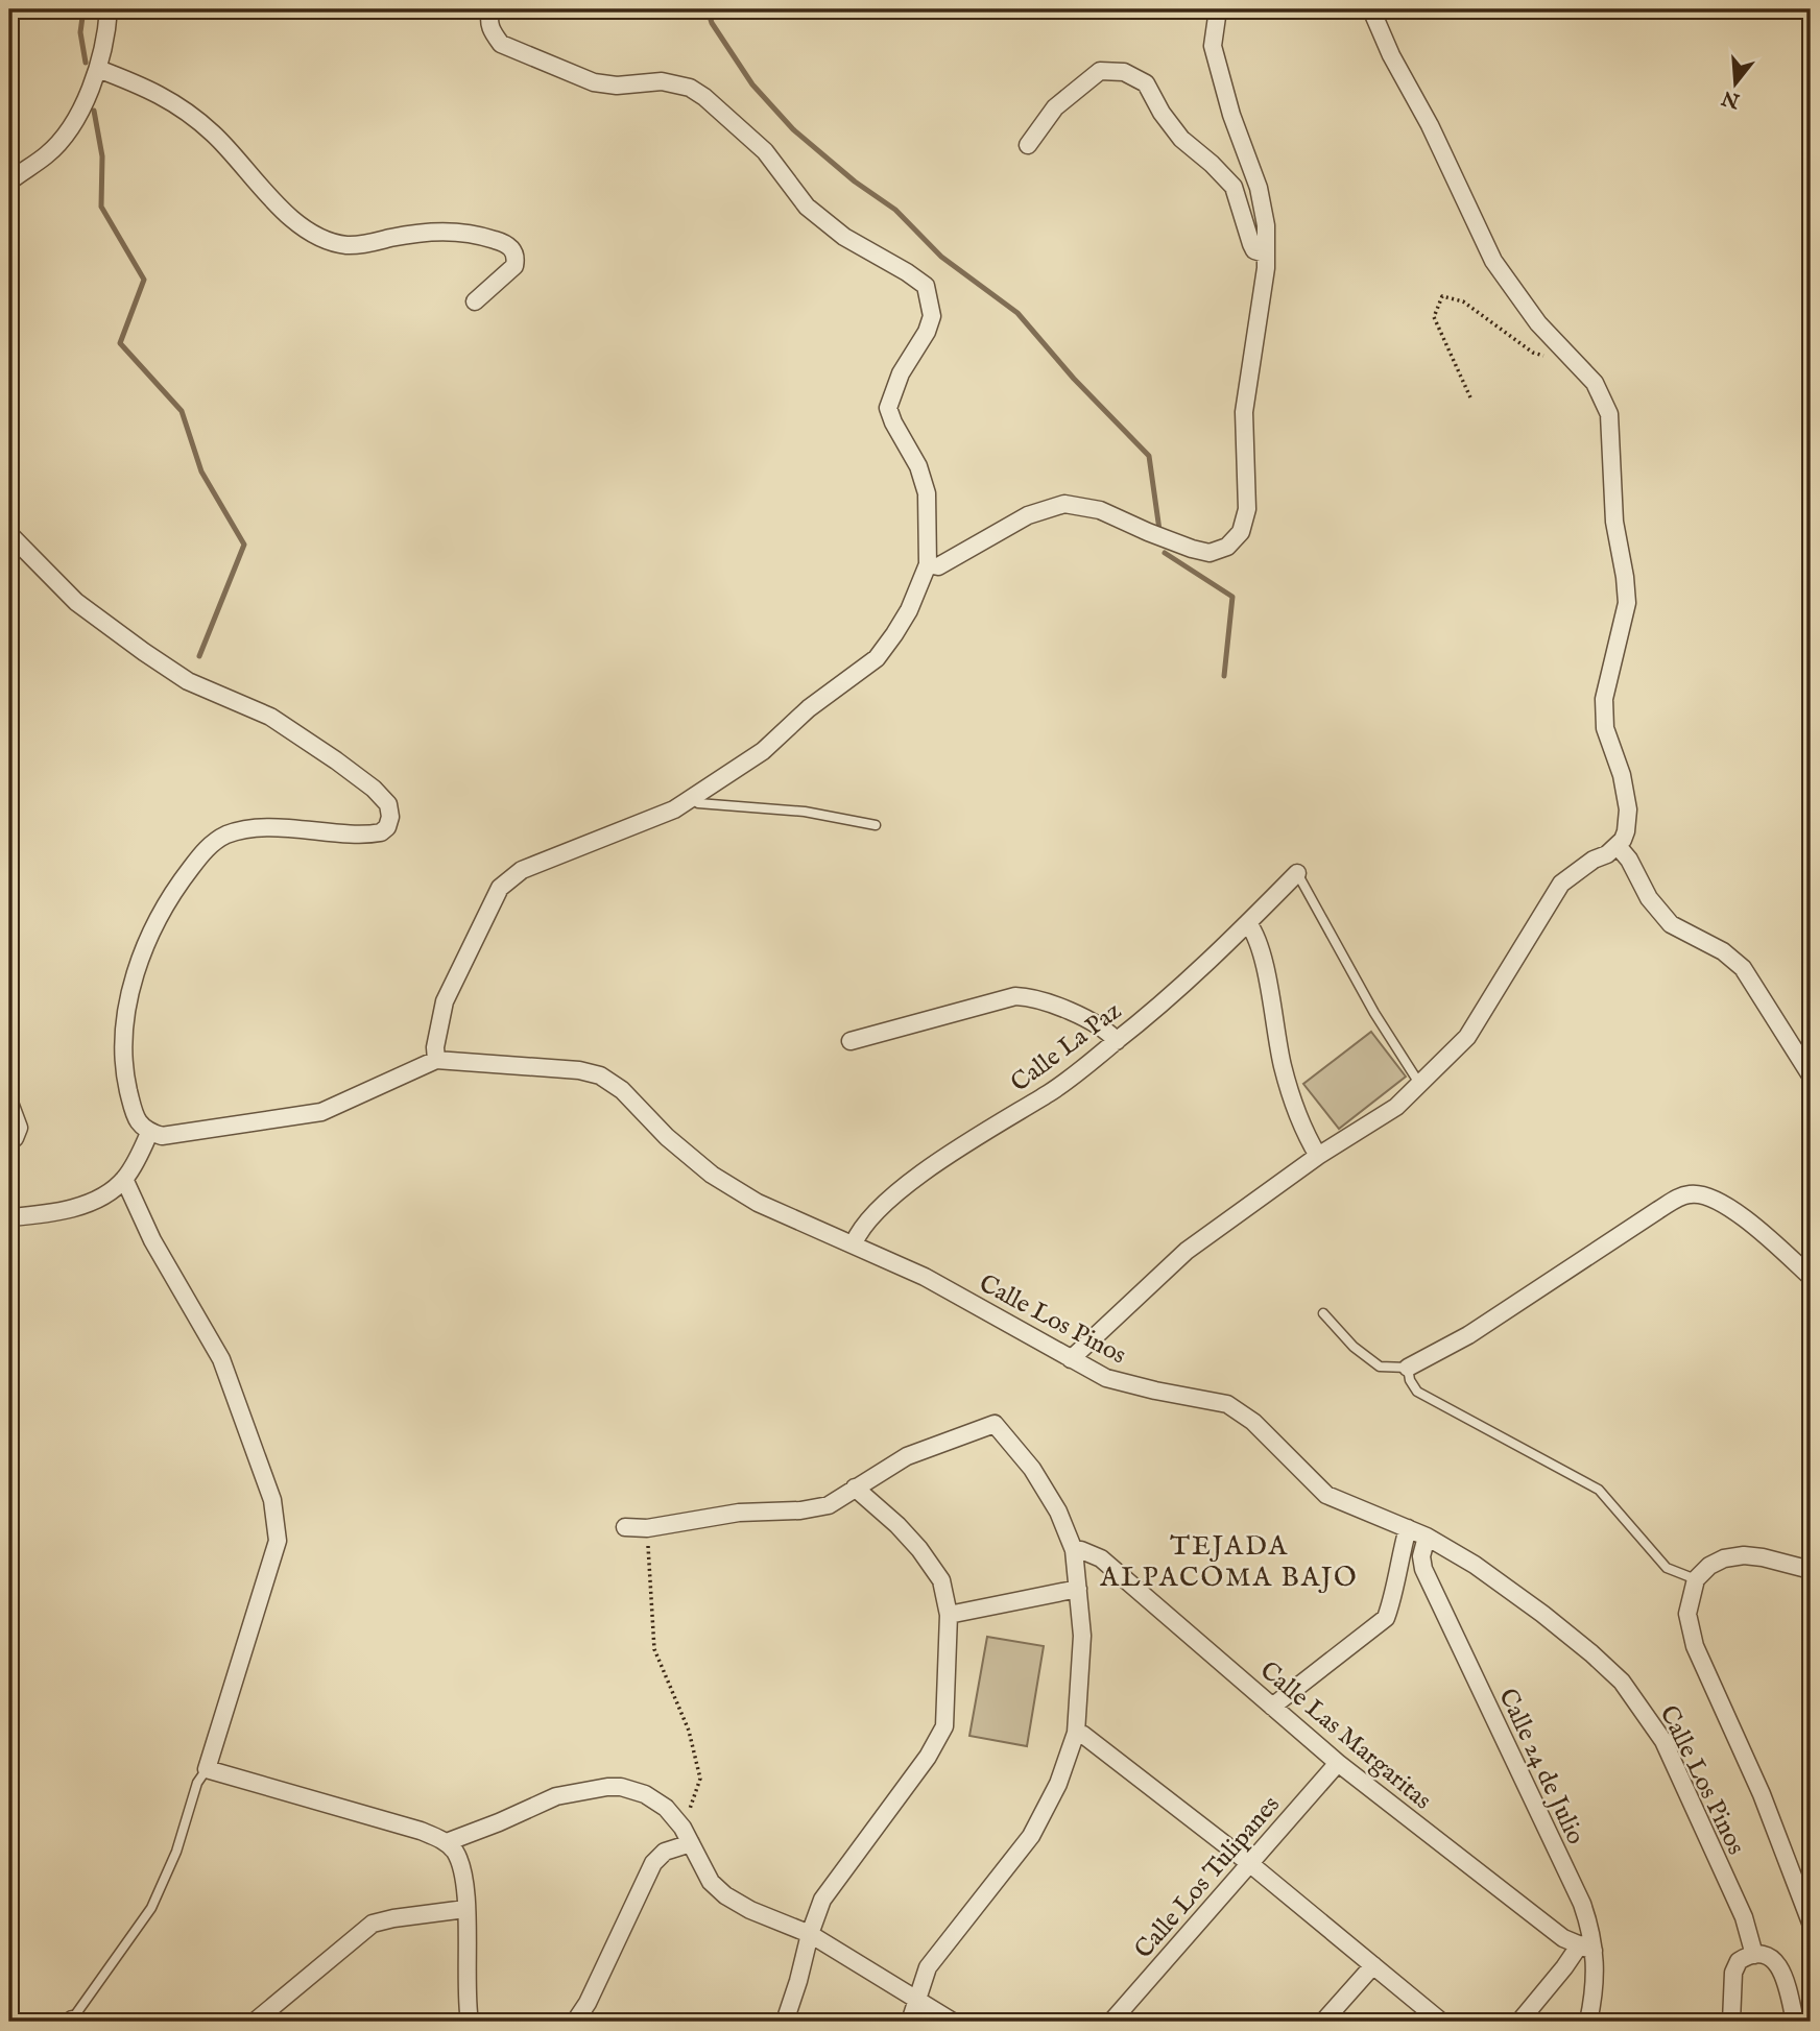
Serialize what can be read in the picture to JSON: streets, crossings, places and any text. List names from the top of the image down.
{
  "streets": {
    "street": [
      "Calle La Paz",
      "Calle Los Pinos",
      "Calle Las Margaritas",
      "Calle 24 de Julio",
      "Calle Los Tulipanes"
    ]
  },
  "crossings": [
    ["Calle La Paz", "Calle Los Pinos"],
    ["Calle Los Pinos", "Calle 24 de Julio"],
    ["Calle Las Margaritas", "Calle 24 de Julio"],
    ["Calle Las Margaritas", "Calle Los Tulipanes"]
  ],
  "districts": ["TEJADA ALPACOMA BAJO"],
  "north": "bottom"
}
